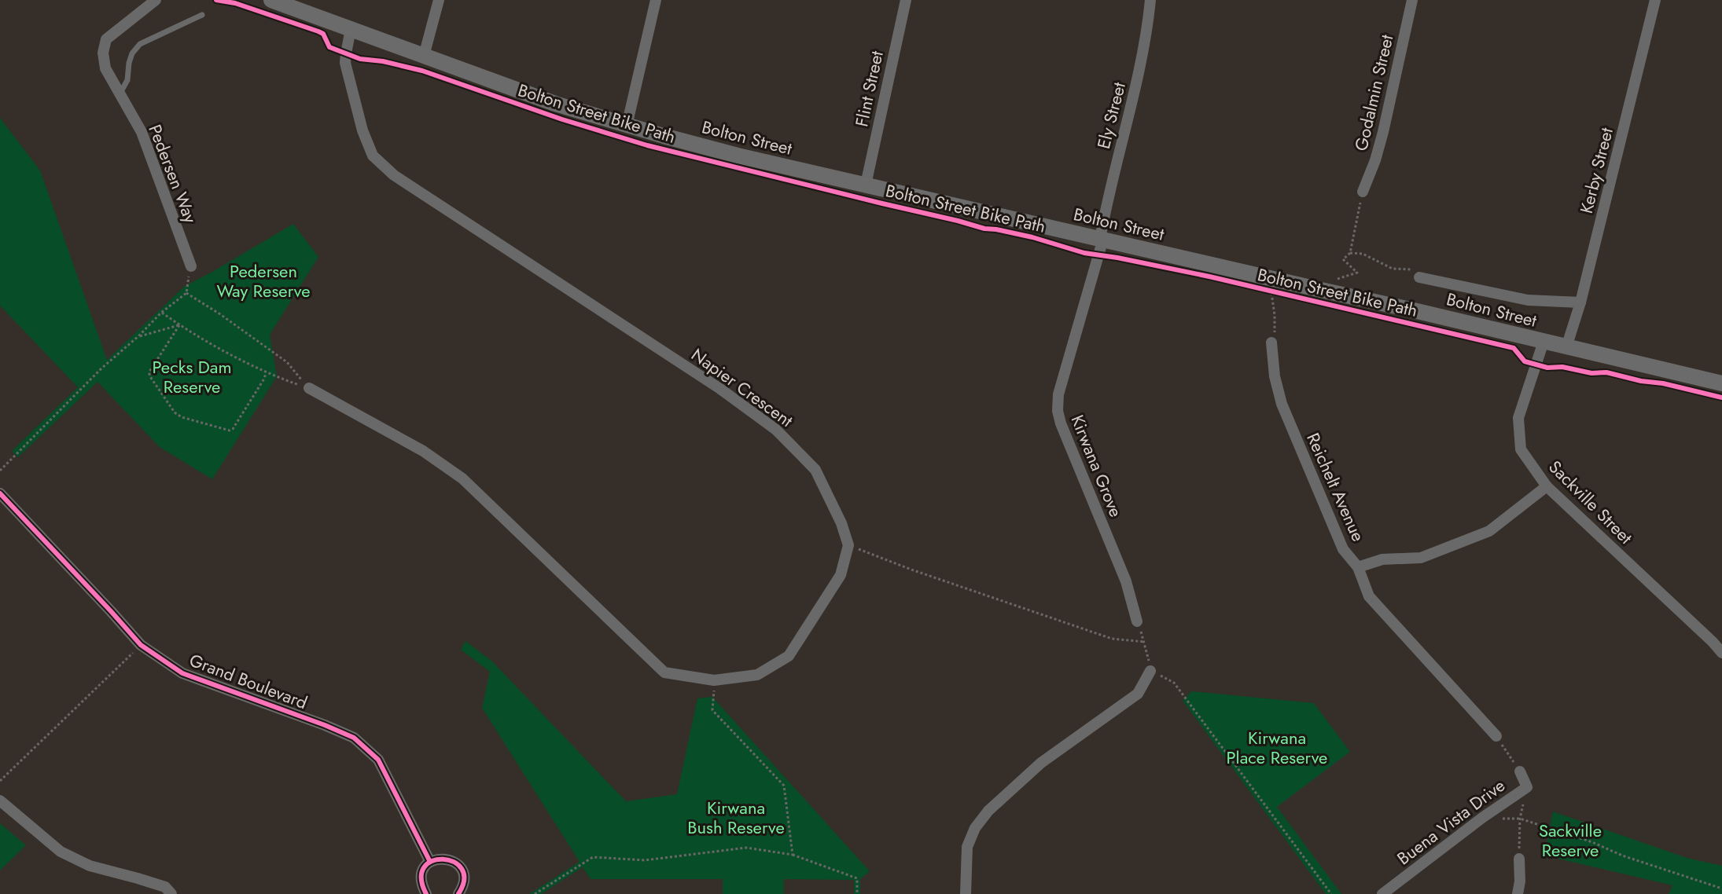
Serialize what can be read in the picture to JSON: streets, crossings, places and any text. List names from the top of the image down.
{
  "streets": {
    "main road": ["Bolton Street"],
    "street": [
      "Flint Street",
      "Godalmin Street",
      "Ely Street",
      "Kerby Street",
      "Pedersen Way",
      "Napier Crescent",
      "Kirwana Grove",
      "Reichelt Avenue",
      "Sackville Street",
      "Grand Boulevard",
      "Buena Vista Drive"
    ],
    "cycle path": ["Bolton Street Bike Path"]
  },
  "crossings": [
    ["Flint Street", "Bolton Street"],
    ["Ely Street", "Bolton Street"],
    ["Ely Street", "Kirwana Grove"],
    ["Bolton Street", "Kerby Street"],
    ["Bolton Street", "Napier Crescent"],
    ["Bolton Street", "Kirwana Grove"],
    ["Bolton Street", "Sackville Street"]
  ],
  "parks": [
    "Pedersen Way Reserve",
    "Pecks Dam Reserve",
    "Kirwana Place Reserve",
    "Kirwana Bush Reserve",
    "Sackville Reserve"
  ]
}
